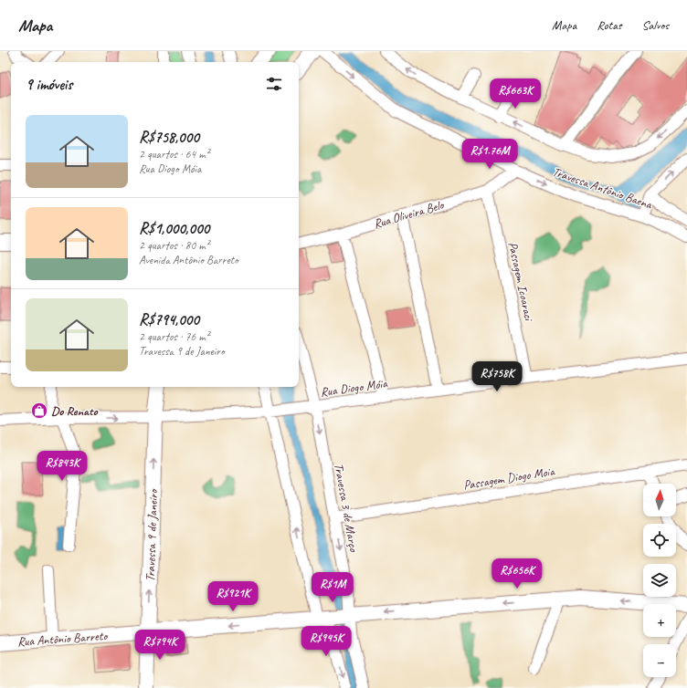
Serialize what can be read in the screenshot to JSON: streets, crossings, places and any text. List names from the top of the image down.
{
  "streets": {
    "main road": ["Travessa 9 de Janeiro", "Rua Antônio Barreto"],
    "street": [
      "Travessa Antônio Baena",
      "Rua Oliveira Belo",
      "Passagem Icoaraci",
      "Rua Diogo Móia",
      "Passagem Diogo Moia",
      "Travessa 3 de Março"
    ]
  },
  "crossings": [
    ["Travessa Antônio Baena", "Rua Oliveira Belo"],
    ["Rua Oliveira Belo", "Passagem Icoaraci"],
    ["Passagem Icoaraci", "Rua Diogo Móia"],
    ["Rua Diogo Móia", "Travessa 3 de Março"],
    ["Rua Diogo Móia", "Travessa 9 de Janeiro"],
    ["Passagem Diogo Moia", "Travessa 3 de Março"],
    ["Travessa 3 de Março", "Rua Antônio Barreto"],
    ["Travessa 9 de Janeiro", "Rua Antônio Barreto"]
  ],
  "one_way": ["Travessa 9 de Janeiro", "Rua Antônio Barreto"],
  "places": {
    "shop": ["Do Renato"]
  },
  "north": "top",
  "page": {
    "header": "Mapa",
    "nav": ["Mapa", "Rotas", "Salvos"],
    "heading": "9 imóveis",
    "price": [
      "R$663K",
      "R$1.76M",
      "R$758K",
      "R$843K",
      "R$656K",
      "R$1M",
      "R$921K",
      "R$945K",
      "R$794K"
    ],
    "list": [
      {
        "name": "R$758,000",
        "note": "2 quartos · 64 m² · Rua Diogo Móia"
      },
      {
        "name": "R$1,000,000",
        "note": "2 quartos · 80 m² · Avenida Antônio Barreto"
      },
      {
        "name": "R$794,000",
        "note": "2 quartos · 76 m² · Travessa 9 de Janeiro"
      }
    ],
    "map_buttons": ["+", "−"]
  }
}
